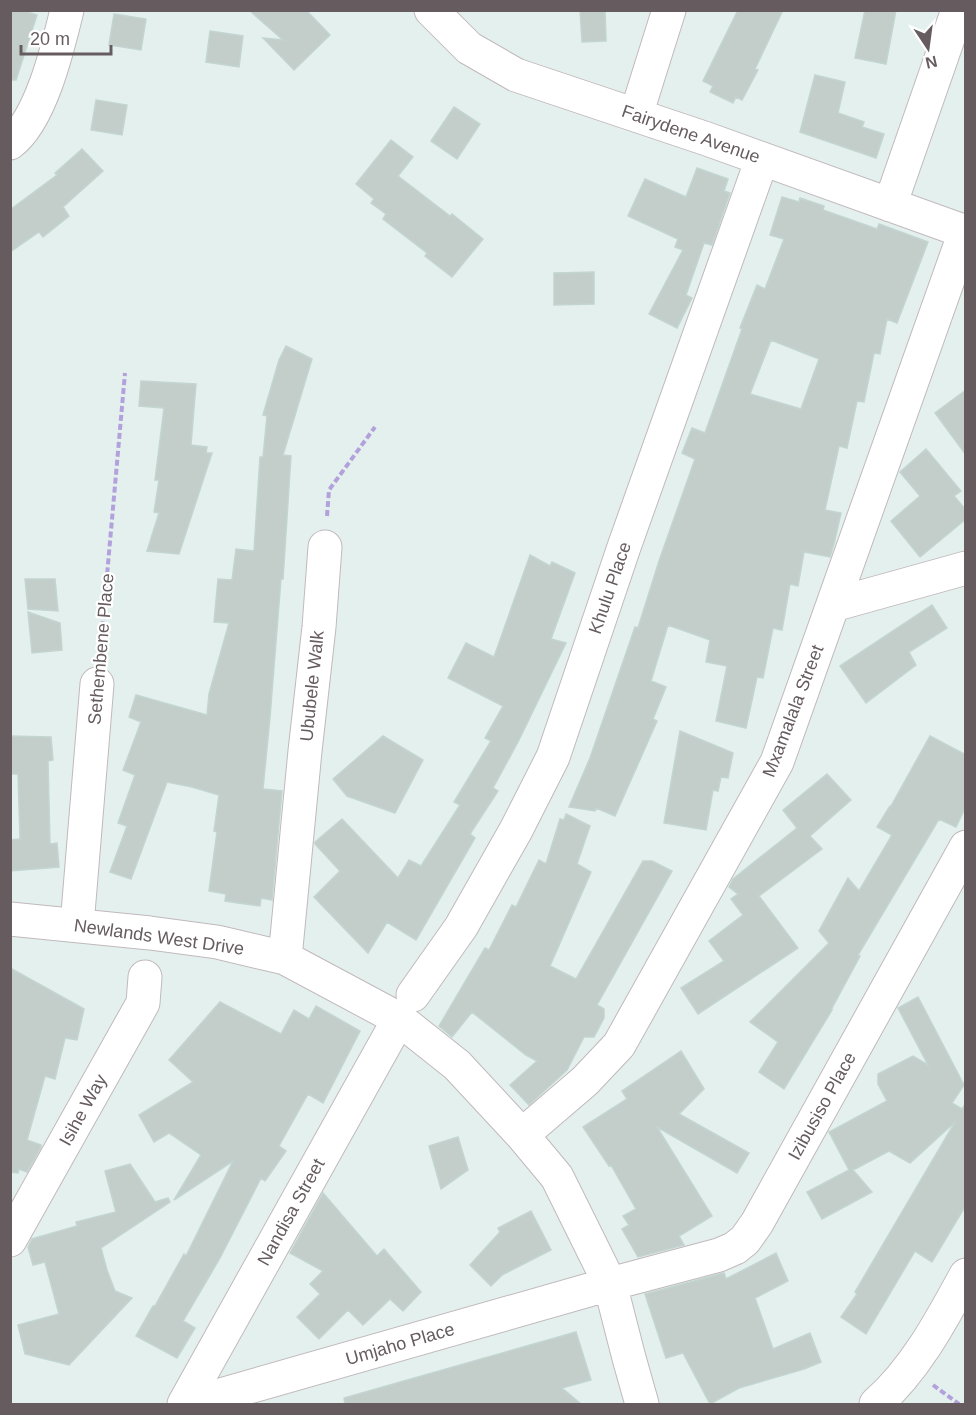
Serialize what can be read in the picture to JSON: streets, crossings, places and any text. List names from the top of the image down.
{
  "streets": {
    "street": [
      "Fairydene Avenue",
      "Khulu Place",
      "Sethembene Place",
      "Ububele Walk",
      "Mxamalala Street",
      "Newlands West Drive",
      "Izibusiso Place",
      "Isihe Way",
      "Nandisa Street",
      "Umjaho Place"
    ]
  },
  "crossings": [
    ["Fairydene Avenue", "Khulu Place"],
    ["Fairydene Avenue", "Mxamalala Street"],
    ["Khulu Place", "Newlands West Drive"],
    ["Khulu Place", "Nandisa Street"],
    ["Sethembene Place", "Newlands West Drive"],
    ["Ububele Walk", "Newlands West Drive"],
    ["Mxamalala Street", "Newlands West Drive"],
    ["Newlands West Drive", "Izibusiso Place"],
    ["Newlands West Drive", "Nandisa Street"],
    ["Newlands West Drive", "Umjaho Place"],
    ["Izibusiso Place", "Umjaho Place"]
  ],
  "scale_bar": "20 m",
  "north": "bottom"
}
